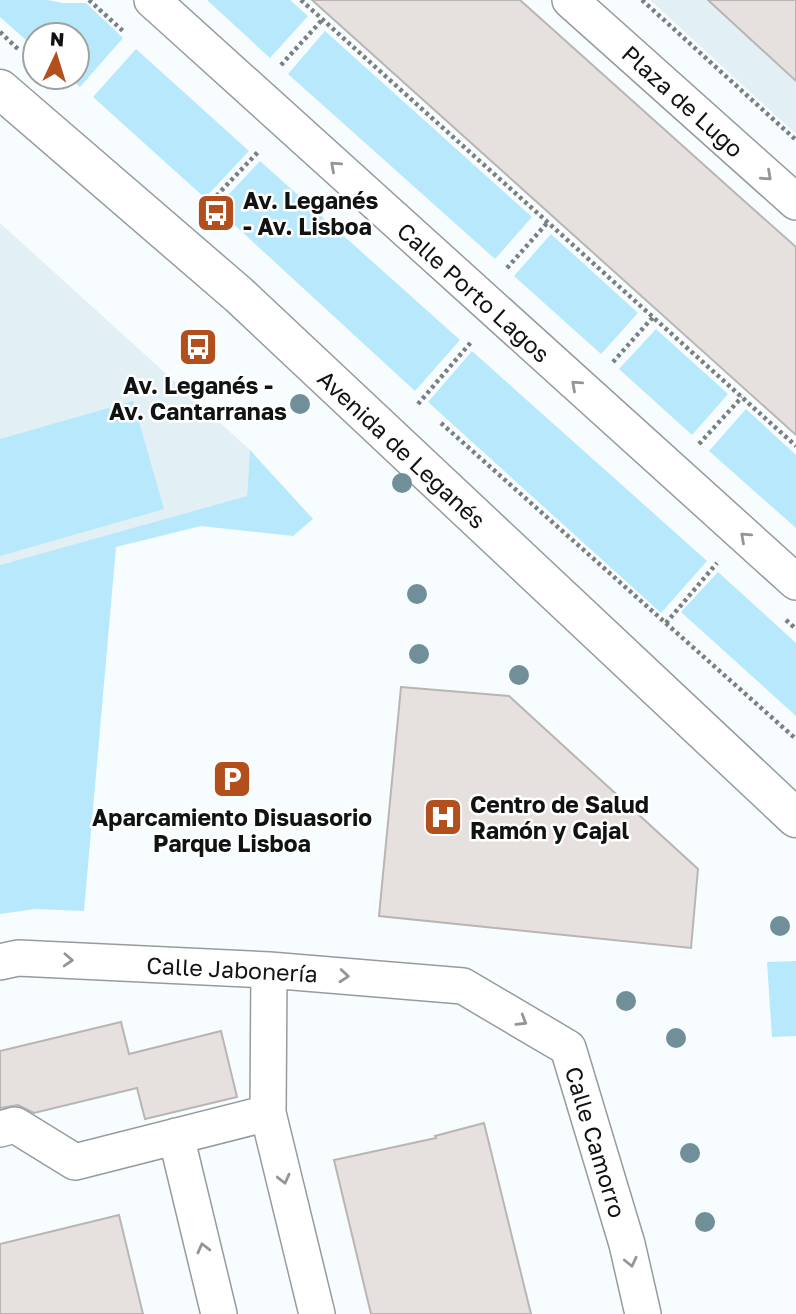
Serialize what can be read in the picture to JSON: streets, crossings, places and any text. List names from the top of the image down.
{
  "streets": {
    "street": [
      "Plaza de Lugo",
      "Calle Porto Lagos",
      "Avenida de Leganés",
      "Calle Jabonería",
      "Calle Camorro"
    ]
  },
  "crossings": [
    ["Calle Jabonería", "Calle Camorro"]
  ],
  "one_way": ["Plaza de Lugo", "Calle Porto Lagos"],
  "places": {
    "bus stop": ["Av. Leganés - Av. Lisboa", "Av. Leganés - Av. Cantarranas"],
    "parking": ["Aparcamiento Disuasorio Parque Lisboa"],
    "hospital": ["Centro de Salud Ramón y Cajal"]
  },
  "north": "top"
}
